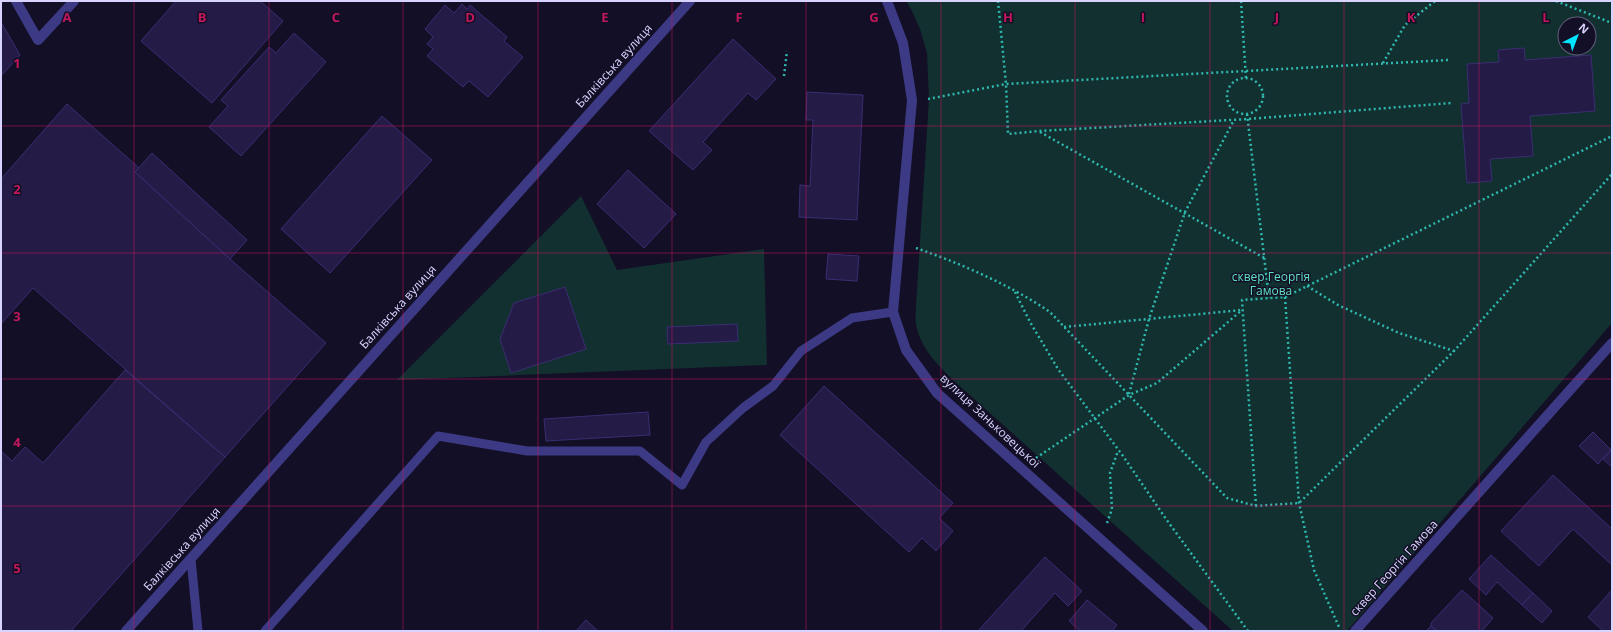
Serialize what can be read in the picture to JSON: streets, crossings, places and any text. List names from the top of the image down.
{
  "streets": {
    "street": ["Балківська вулиця", "вулиця Заньковецької", "сквер Георгія Гамова"]
  },
  "parks": ["сквер Георгія Гамова"],
  "north": "top right",
  "grid": {
    "columns": [
      "A",
      "B",
      "C",
      "D",
      "E",
      "F",
      "G",
      "H",
      "I",
      "J",
      "K",
      "L"
    ],
    "rows": [
      "1",
      "2",
      "3",
      "4",
      "5"
    ]
  }
}
